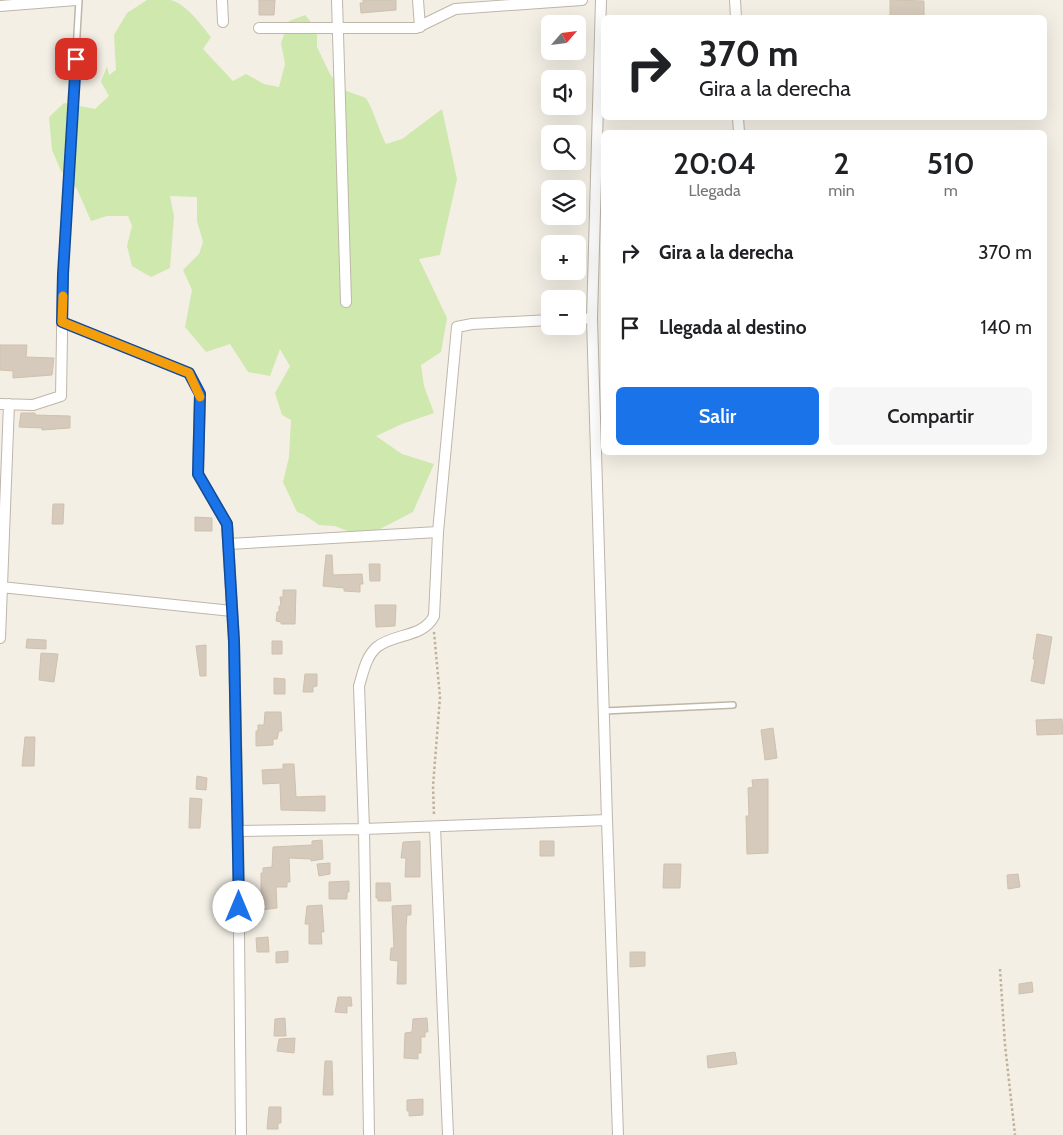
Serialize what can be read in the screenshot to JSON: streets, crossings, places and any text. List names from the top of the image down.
{
  "north": "top right",
  "page": {
    "map_buttons": ["+", "−"],
    "turn": ["370 m", "Gira a la derecha"],
    "eta": [
      "20:04",
      "Llegada",
      "2",
      "min",
      "510",
      "m"
    ],
    "list": [
      {
        "name": "Gira a la derecha",
        "value": "370 m"
      },
      {
        "name": "Llegada al destino",
        "value": "140 m"
      }
    ],
    "buttons": ["Salir", "Compartir"]
  }
}
